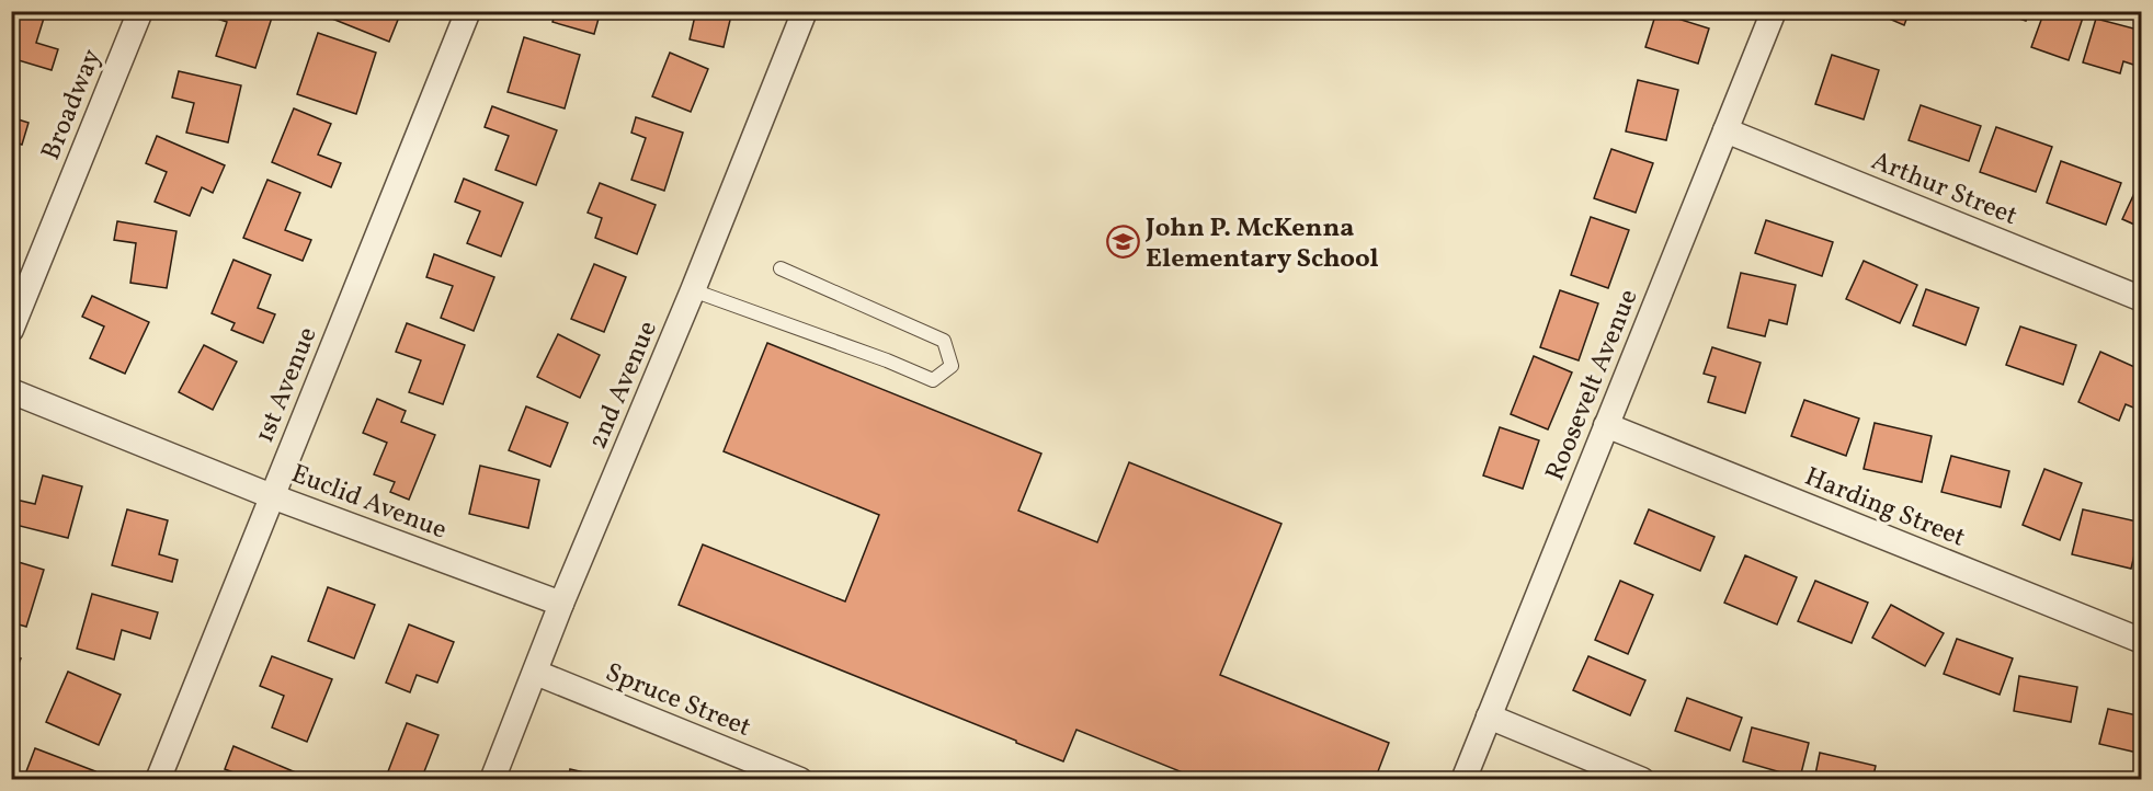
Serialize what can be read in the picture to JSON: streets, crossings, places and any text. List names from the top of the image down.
{
  "streets": {
    "street": [
      "Broadway",
      "Arthur Street",
      "1st Avenue",
      "2nd Avenue",
      "Roosevelt Avenue",
      "Euclid Avenue",
      "Harding Street",
      "Spruce Street"
    ]
  },
  "crossings": [
    ["Arthur Street", "Roosevelt Avenue"],
    ["1st Avenue", "Euclid Avenue"],
    ["2nd Avenue", "Euclid Avenue"],
    ["2nd Avenue", "Spruce Street"],
    ["Roosevelt Avenue", "Harding Street"]
  ],
  "places": {
    "school or university": ["John P. McKenna Elementary School"]
  }
}
